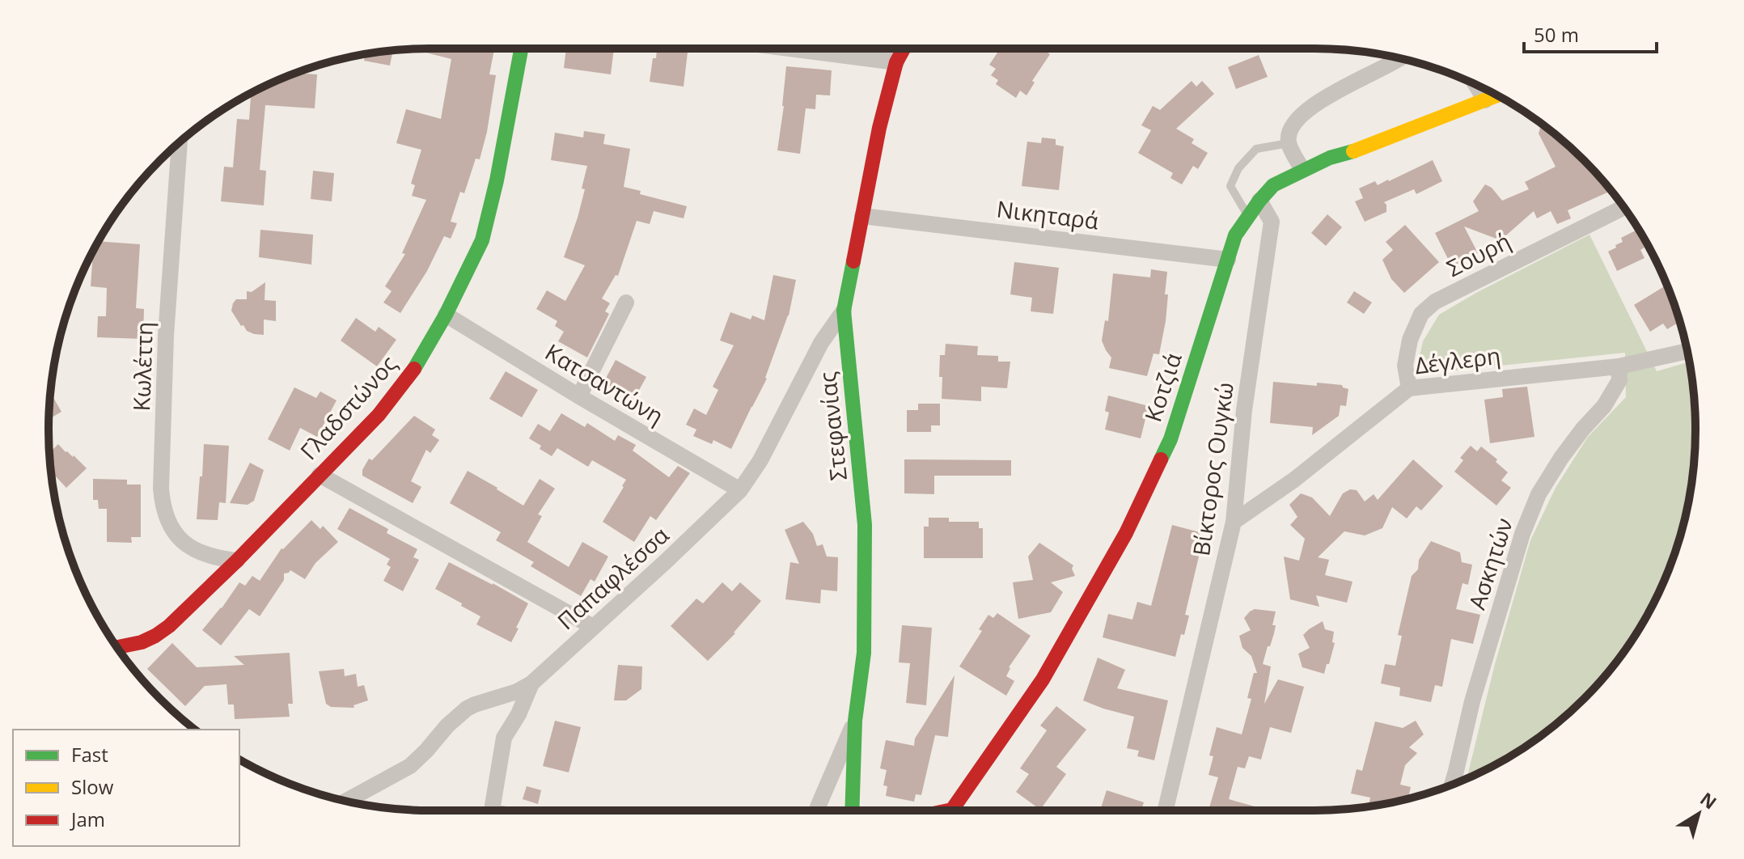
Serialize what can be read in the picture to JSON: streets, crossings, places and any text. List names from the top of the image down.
{
  "streets": {
    "street": [
      "Νικηταρά",
      "Σουρή",
      "Δέγλερη",
      "Κωλέττη",
      "Κατσαντώνη",
      "Κοτζιά",
      "Γλαδστώνος",
      "Στεφανίας",
      "Βίκτορος Ουγκώ",
      "Ασκητών",
      "Παπαφλέσσα"
    ]
  },
  "crossings": [
    ["Νικηταρά", "Κοτζιά"],
    ["Νικηταρά", "Στεφανίας"],
    ["Σουρή", "Δέγλερη"],
    ["Δέγλερη", "Βίκτορος Ουγκώ"],
    ["Δέγλερη", "Ασκητών"],
    ["Κωλέττη", "Γλαδστώνος"],
    ["Κατσαντώνη", "Γλαδστώνος"],
    ["Κατσαντώνη", "Παπαφλέσσα"],
    ["Κοτζιά", "Βίκτορος Ουγκώ"],
    ["Στεφανίας", "Παπαφλέσσα"]
  ],
  "legend": ["Fast", "Slow", "Jam"],
  "scale_bar": "50 m",
  "north": "top right"
}
